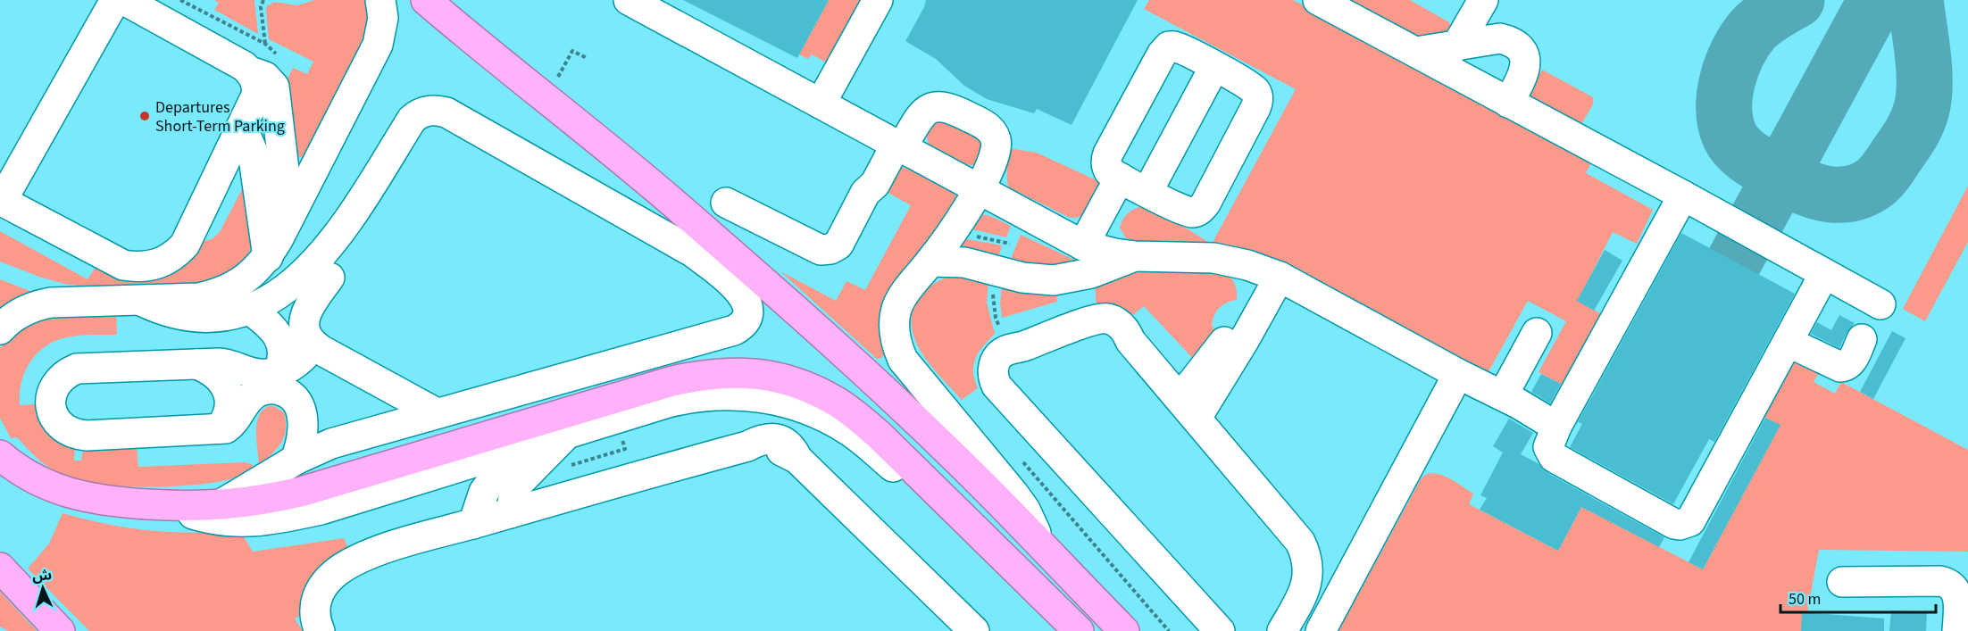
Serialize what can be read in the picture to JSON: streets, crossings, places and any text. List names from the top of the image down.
{
  "places": ["Departures Short-Term Parking"],
  "scale_bar": "50 m",
  "north": "top"
}
